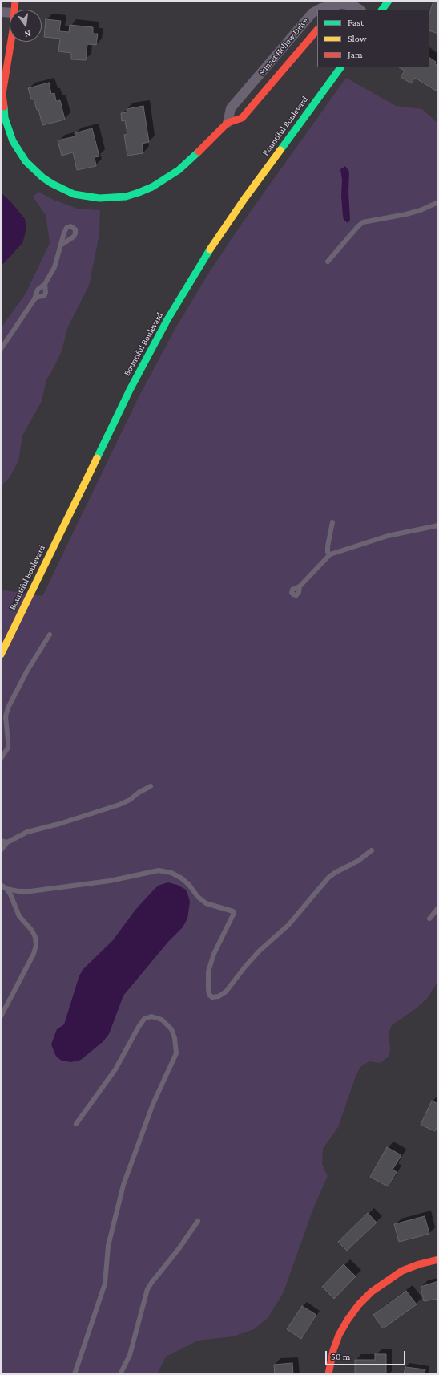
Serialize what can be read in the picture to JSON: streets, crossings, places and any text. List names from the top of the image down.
{
  "streets": {
    "street": ["Sunset Hollow Drive", "Bountiful Boulevard"]
  },
  "legend": ["Fast", "Slow", "Jam"],
  "scale_bar": "50 m",
  "north": "bottom"
}
